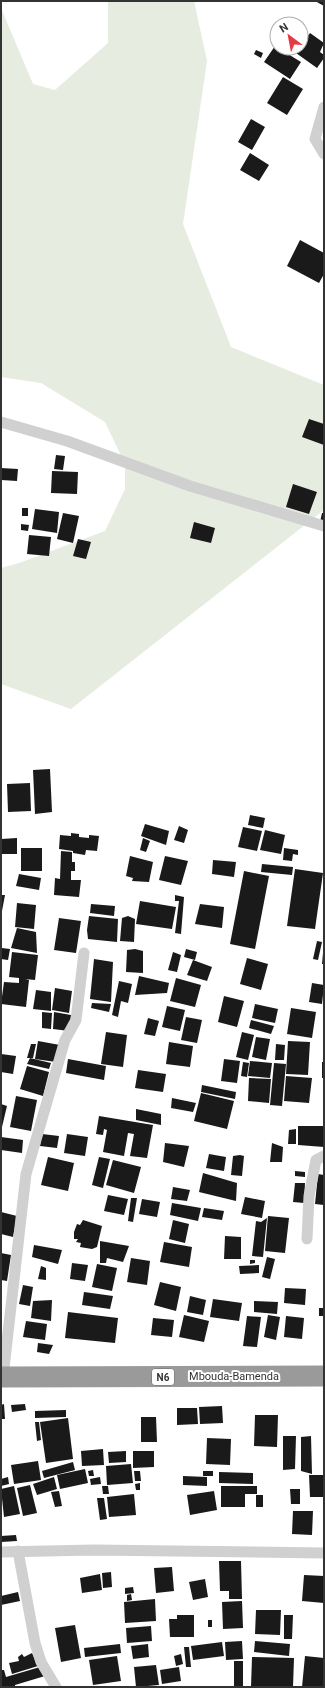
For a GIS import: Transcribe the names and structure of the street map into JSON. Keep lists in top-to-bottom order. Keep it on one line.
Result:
{"streets":{"highway":["Mbouda-Bamenda","N6"]},"north":"top left"}
